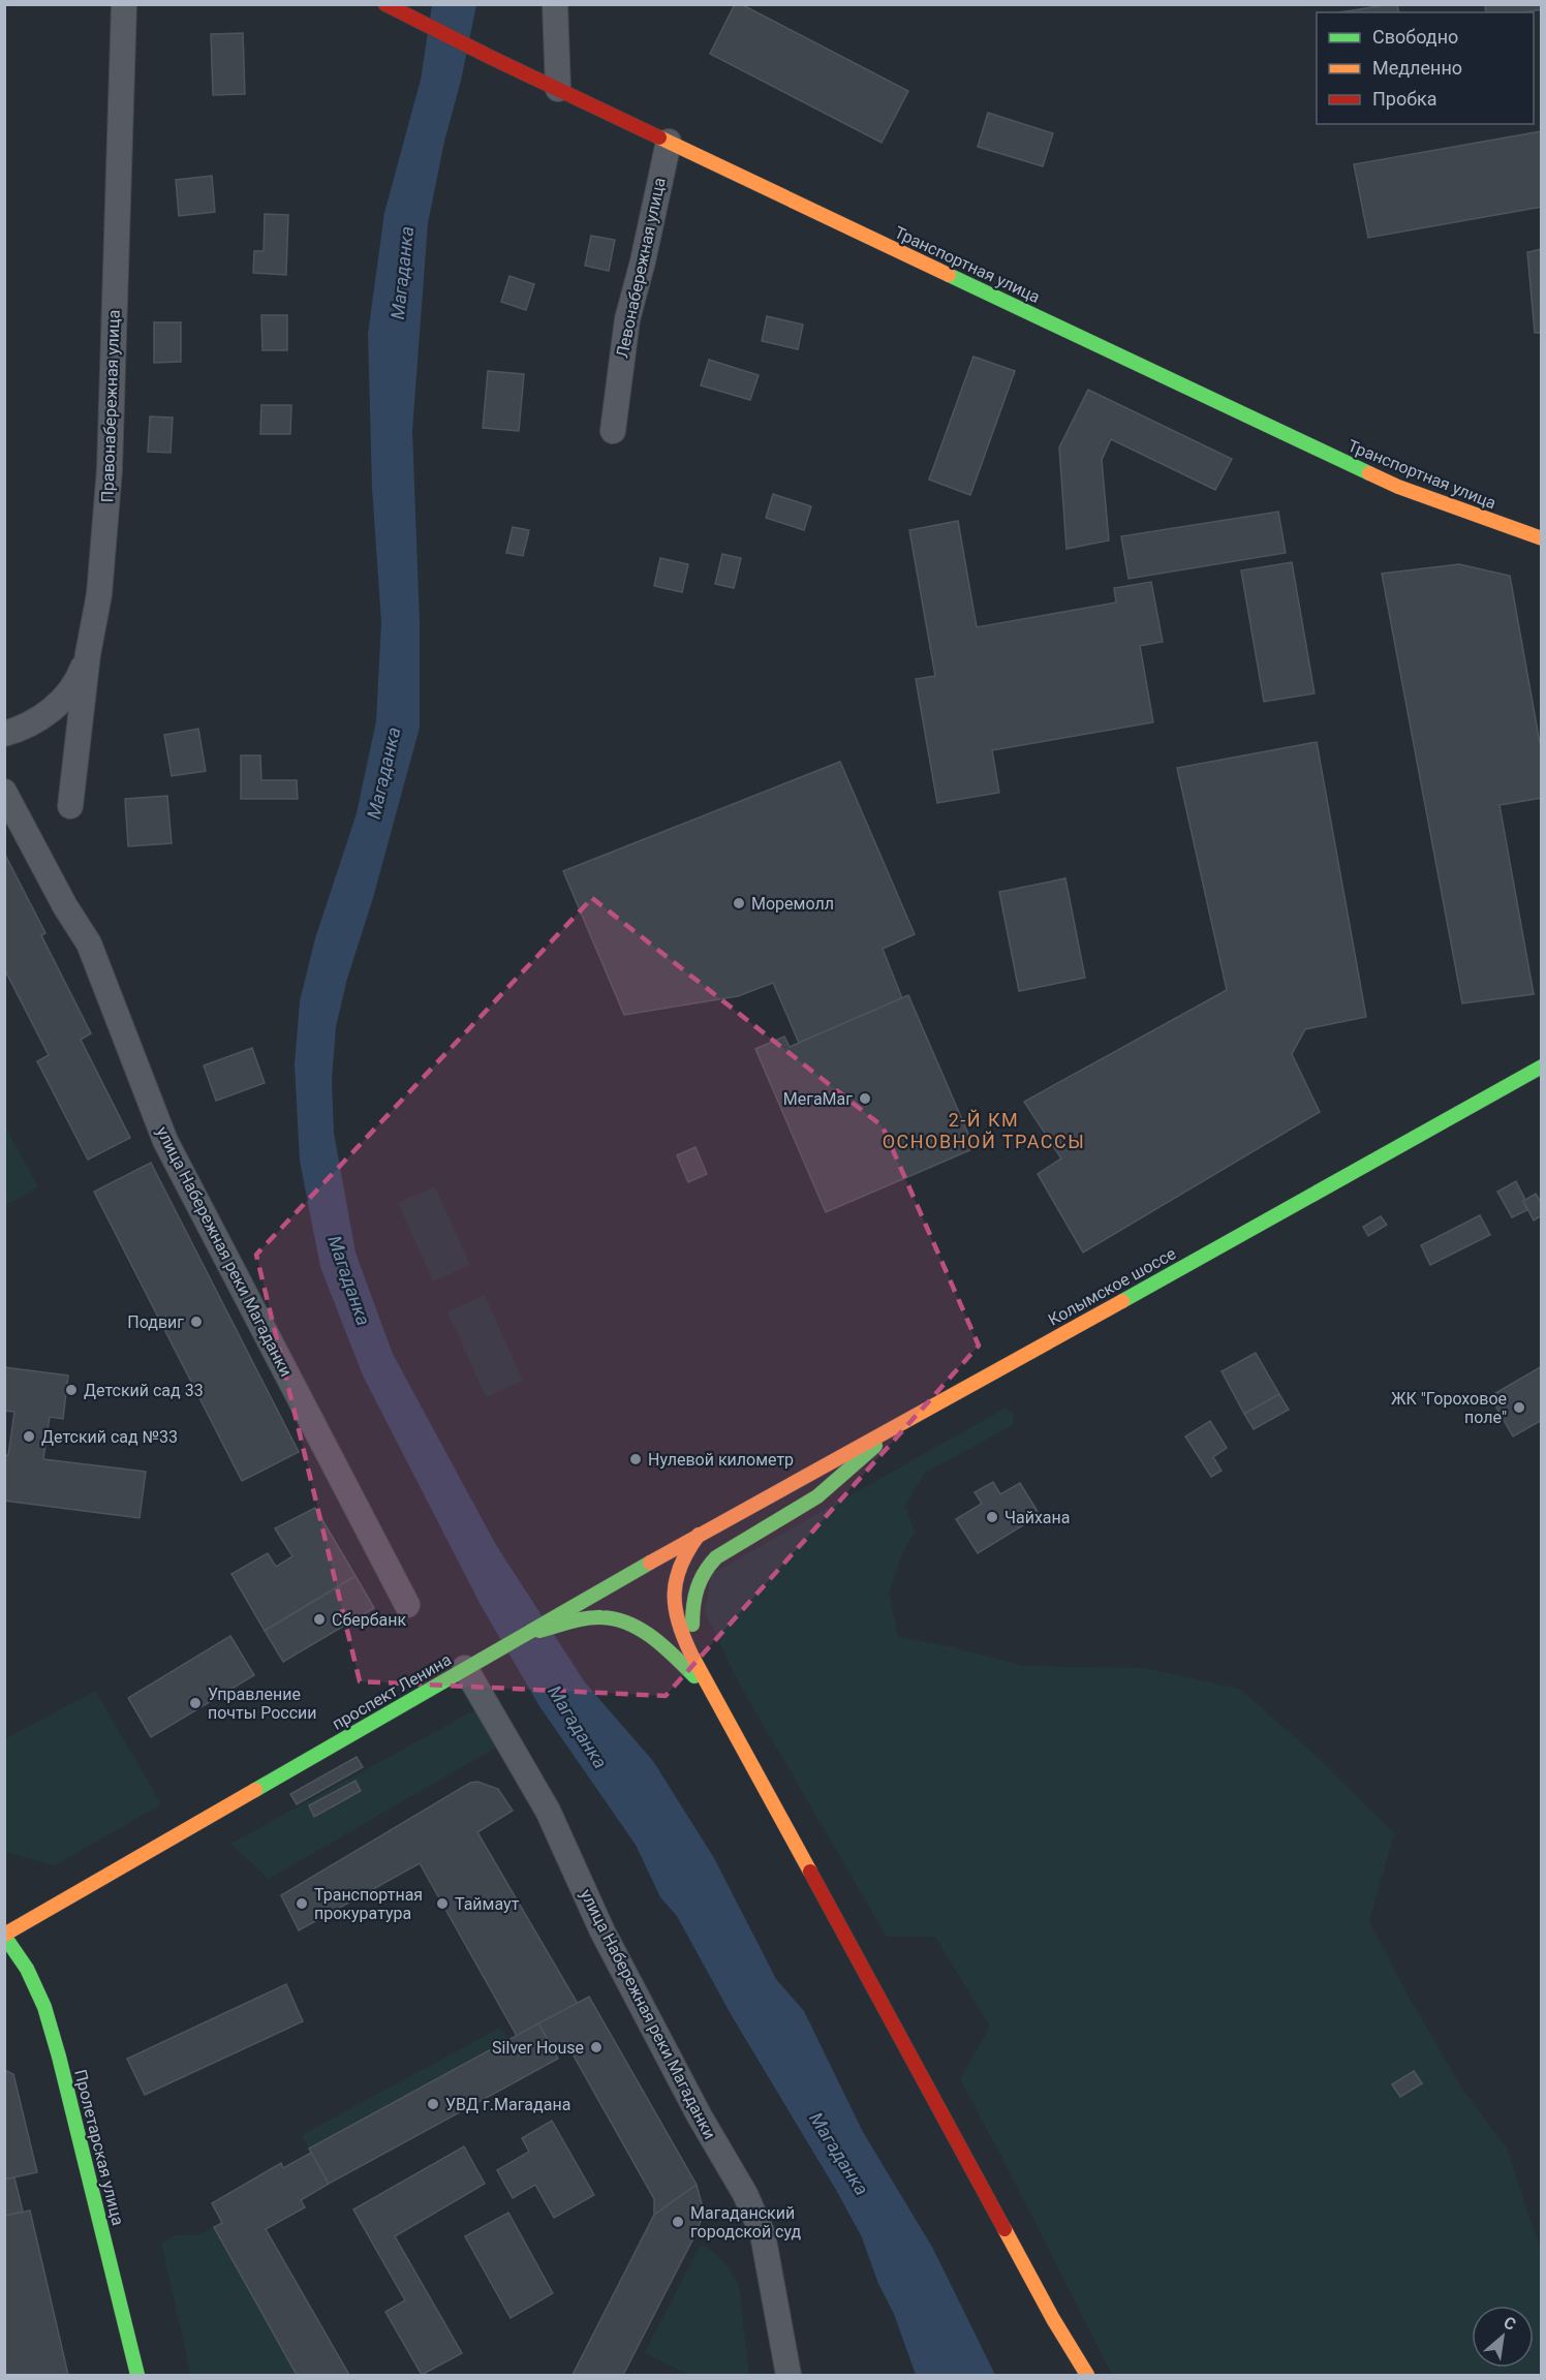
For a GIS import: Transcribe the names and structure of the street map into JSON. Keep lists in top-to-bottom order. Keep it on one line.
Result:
{"streets":{"main road":["Транспортная улица","Колымское шоссе","проспект Ленина","Пролетарская улица"],"street":["Левонабережная улица","Правонабережная улица","улица Набережная реки Магаданки"]},"crossings":[["Транспортная улица","Левонабережная улица"],["улица Набережная реки Магаданки","проспект Ленина"],["Колымское шоссе","проспект Ленина"],["проспект Ленина","Пролетарская улица"]],"districts":["2-Й КМ ОСНОВНОЙ ТРАССЫ"],"water":["Магаданка"],"places":["Моремолл","МегаМаг","Подвиг","Детский сад 33","ЖК \"Гороховое поле\"","Детский сад №33","Нулевой километр","Чайхана","Сбербанк","Управление почты России","Транспортная прокуратура","Таймаут","Silver House","УВД г.Магадана","Магаданский городской суд"],"legend":["Свободно","Медленно","Пробка"],"north":"top right"}
